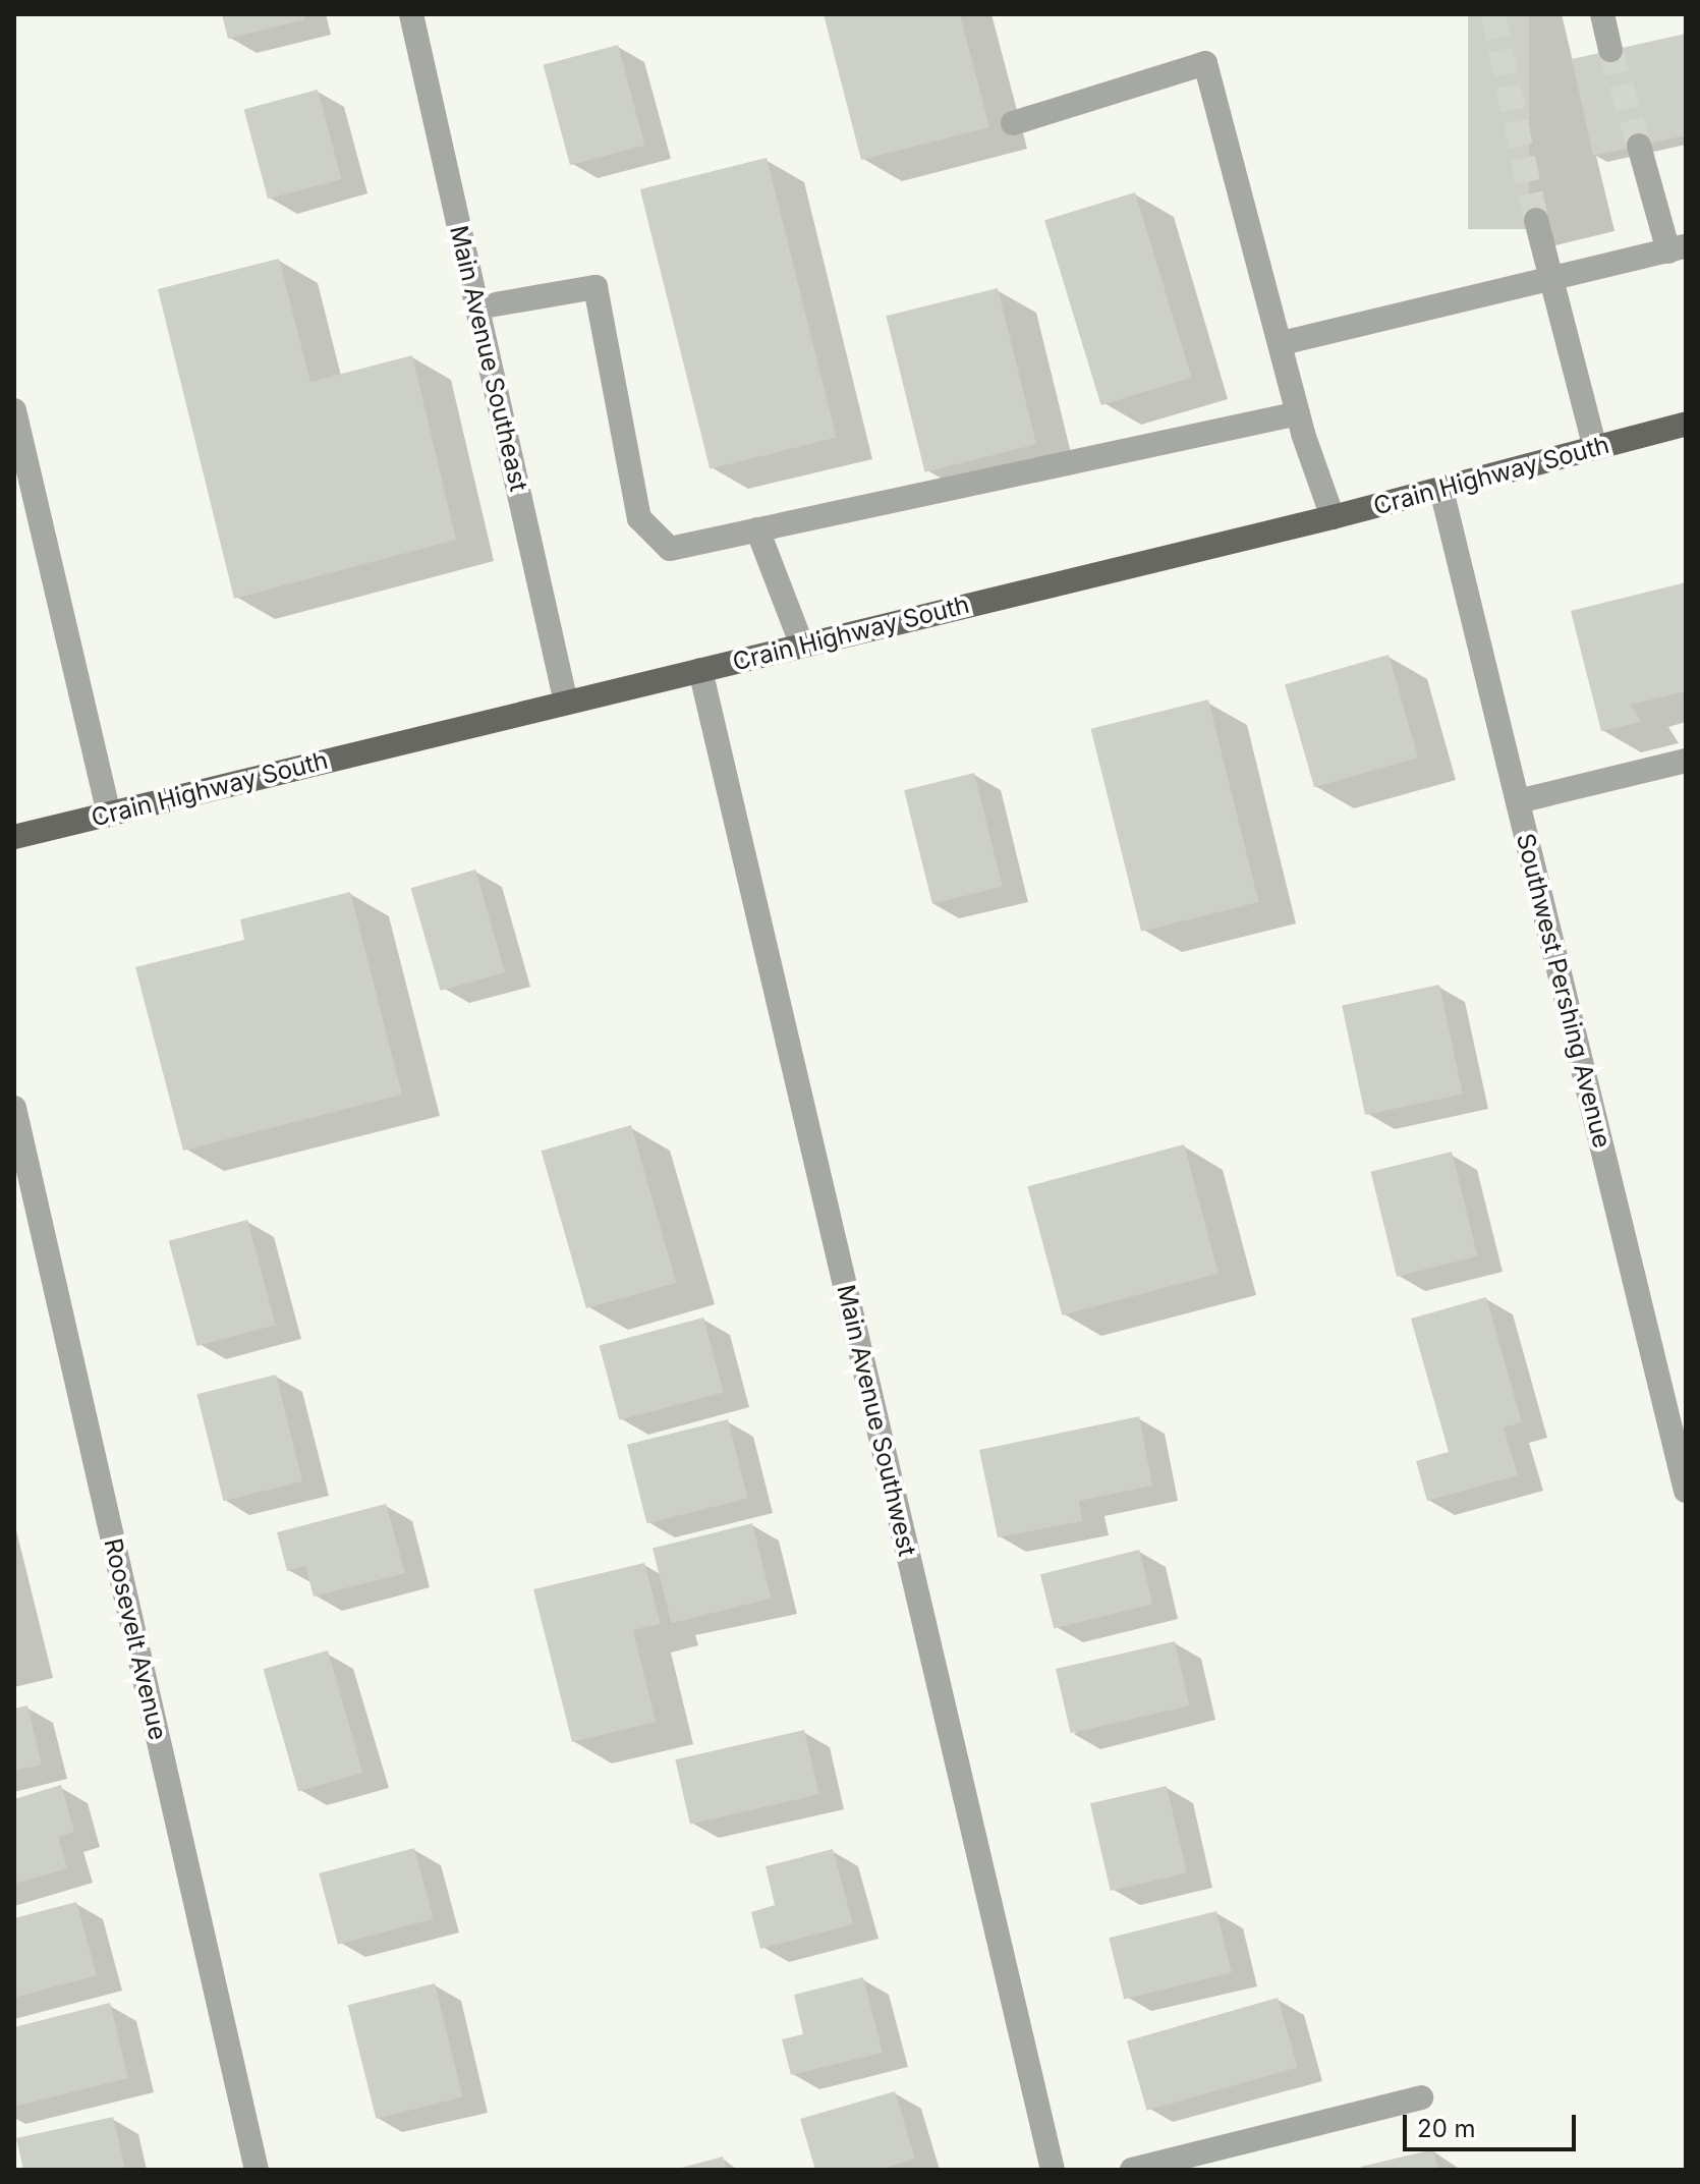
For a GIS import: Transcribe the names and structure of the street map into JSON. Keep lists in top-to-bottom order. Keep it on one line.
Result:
{"streets":{"main road":["Crain Highway South"],"street":["Main Avenue Southeast","Southwest Pershing Avenue","Main Avenue Southwest","Roosevelt Avenue"]},"crossings":[["Main Avenue Southeast","Crain Highway South"],["Crain Highway South","Southwest Pershing Avenue"],["Crain Highway South","Main Avenue Southwest"]],"scale_bar":"20 m"}
